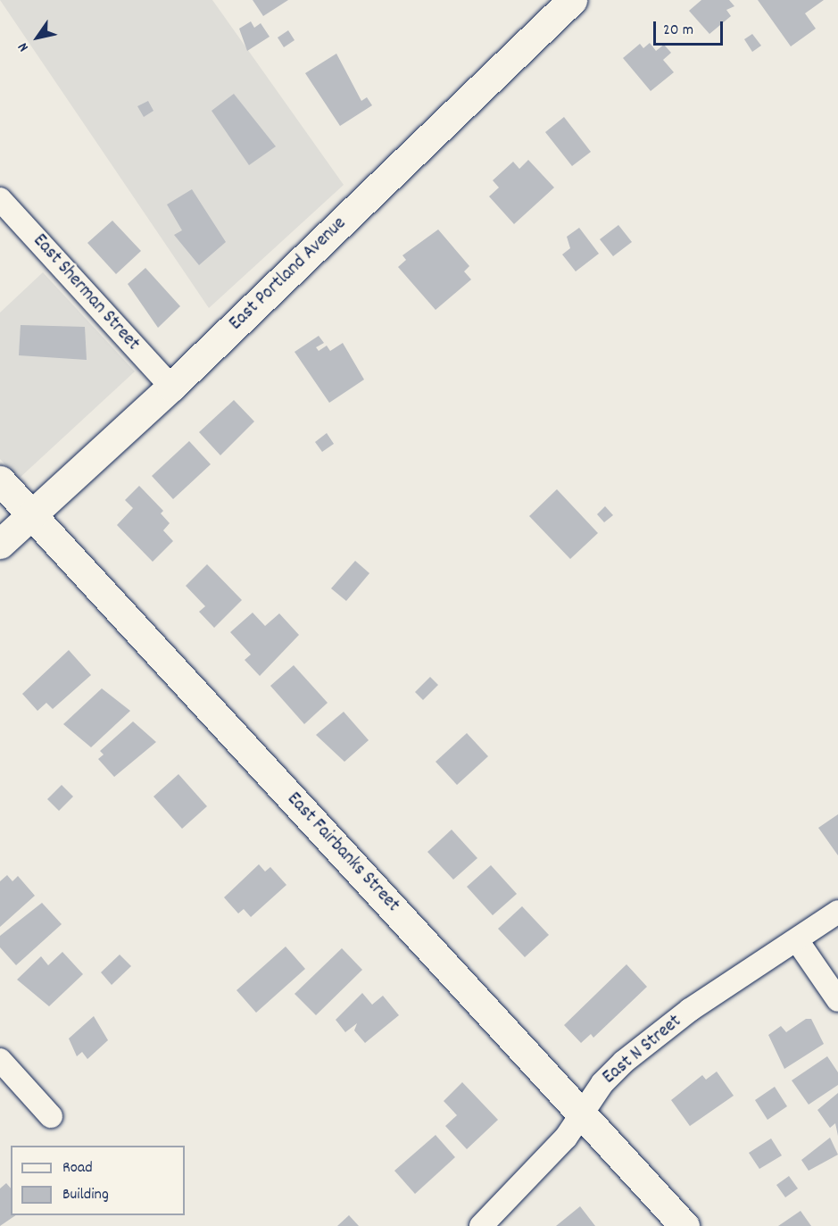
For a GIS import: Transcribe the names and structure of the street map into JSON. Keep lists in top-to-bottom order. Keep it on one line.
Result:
{"streets":{"street":["East Portland Avenue","East Sherman Street","East Fairbanks Street","East N Street"]},"crossings":[["East Portland Avenue","East Sherman Street"],["East Portland Avenue","East Fairbanks Street"],["East Fairbanks Street","East N Street"]],"legend":["Road","Building"],"scale_bar":"20 m","north":"bottom left"}
